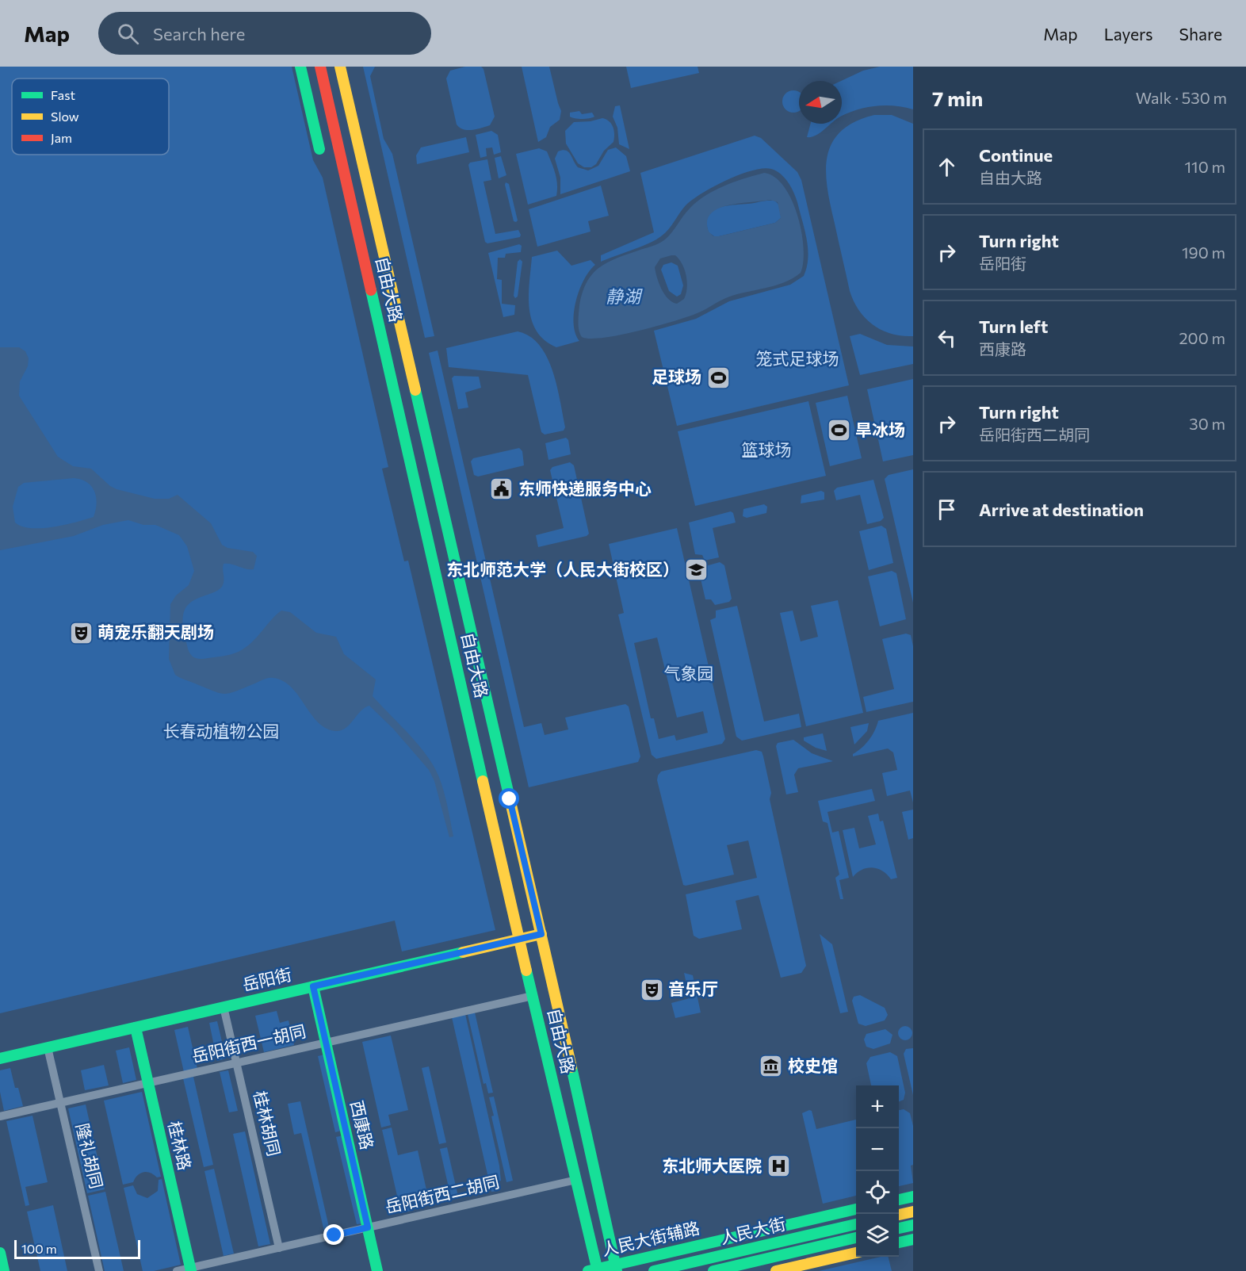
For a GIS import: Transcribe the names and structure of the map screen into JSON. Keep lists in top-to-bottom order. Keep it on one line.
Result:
{"streets":{"main road":["自由大路","岳阳街","西康路","桂林路","人民大街","人民大街辅路"],"street":["岳阳街西一胡同","桂林胡同","隆礼胡同","岳阳街西二胡同"]},"crossings":[["自由大路","岳阳街"],["自由大路","岳阳街西一胡同"],["自由大路","岳阳街西二胡同"],["自由大路","人民大街辅路"],["岳阳街","桂林胡同"],["岳阳街","西康路"],["岳阳街","桂林路"],["岳阳街","隆礼胡同"],["岳阳街西一胡同","桂林胡同"],["岳阳街西一胡同","西康路"],["岳阳街西一胡同","桂林路"],["岳阳街西一胡同","隆礼胡同"],["桂林胡同","岳阳街西二胡同"],["西康路","岳阳街西二胡同"],["桂林路","岳阳街西二胡同"]],"water":["静湖"],"parks":["笼式足球场","篮球场","气象园","长春动植物公园"],"places":{"sports":["足球场","旱冰场"],"public building":["东师快递服务中心"],"school or university":["东北师范大学（人民大街校区）"],"theatre":["萌宠乐翻天剧场","音乐厅"],"museum":["校史馆"],"hospital":["东北师大医院"]},"legend":["Fast","Slow","Jam"],"scale_bar":"100 m","north":"left","page":{"header":"Map","search":"Search here","nav":["Map","Layers","Share"],"heading":["7 min","Walk · 530 m"],"list":[["Continue","自由大路","110 m"],["Turn right","岳阳街","190 m"],["Turn left","西康路","200 m"],["Turn right","岳阳街西二胡同","30 m"],"Arrive at destination"],"map_buttons":["+","−"],"scale":"100 m"}}
